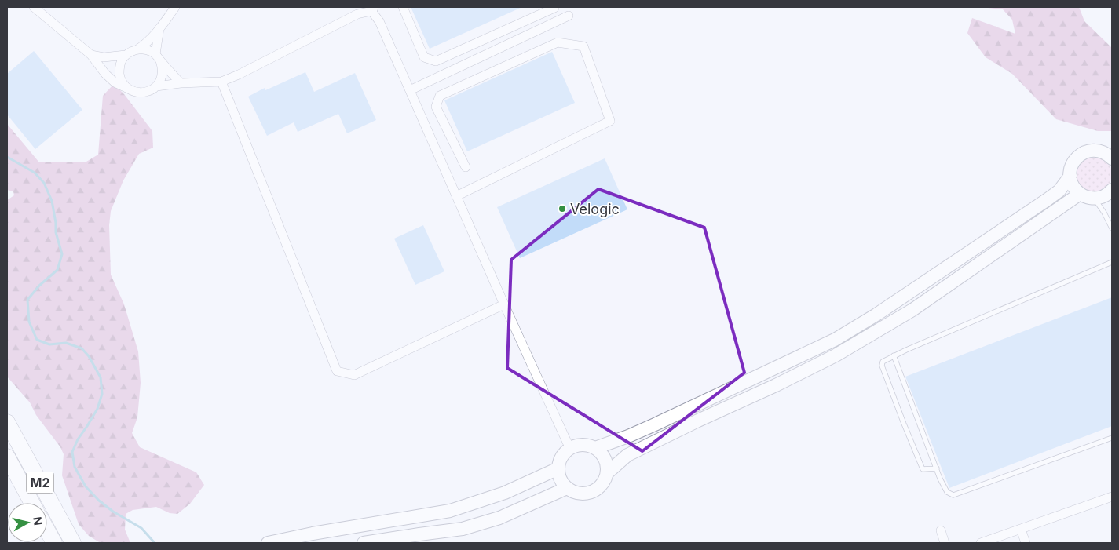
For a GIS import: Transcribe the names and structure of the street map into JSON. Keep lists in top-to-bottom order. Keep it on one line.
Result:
{"streets":{"highway":["M2"]},"places":["Velogic"],"north":"right"}
